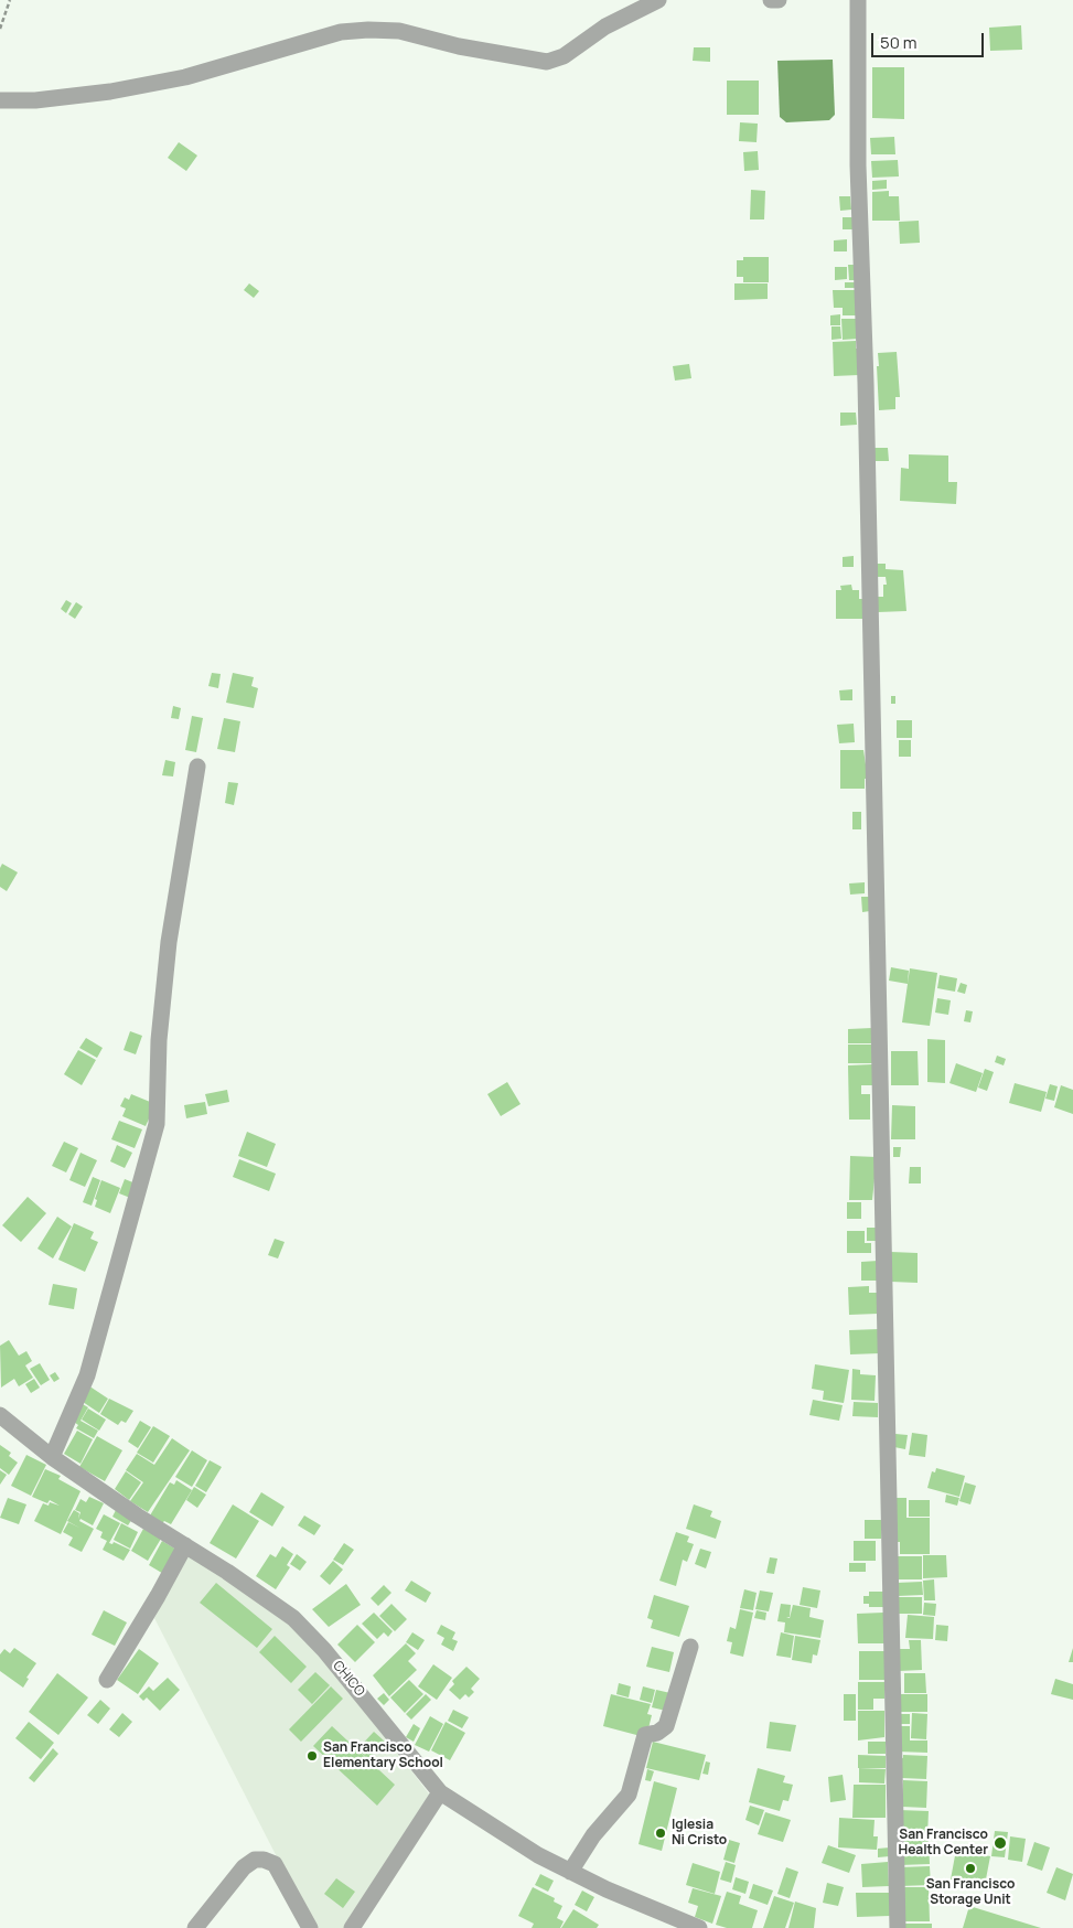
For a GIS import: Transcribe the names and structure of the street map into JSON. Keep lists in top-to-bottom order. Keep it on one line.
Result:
{"streets":{"street":["CHICO"]},"places":["San Francisco Elementary School","Iglesia Ni Cristo","San Francisco Health Center","San Francisco Storage Unit"],"scale_bar":"50 m"}
